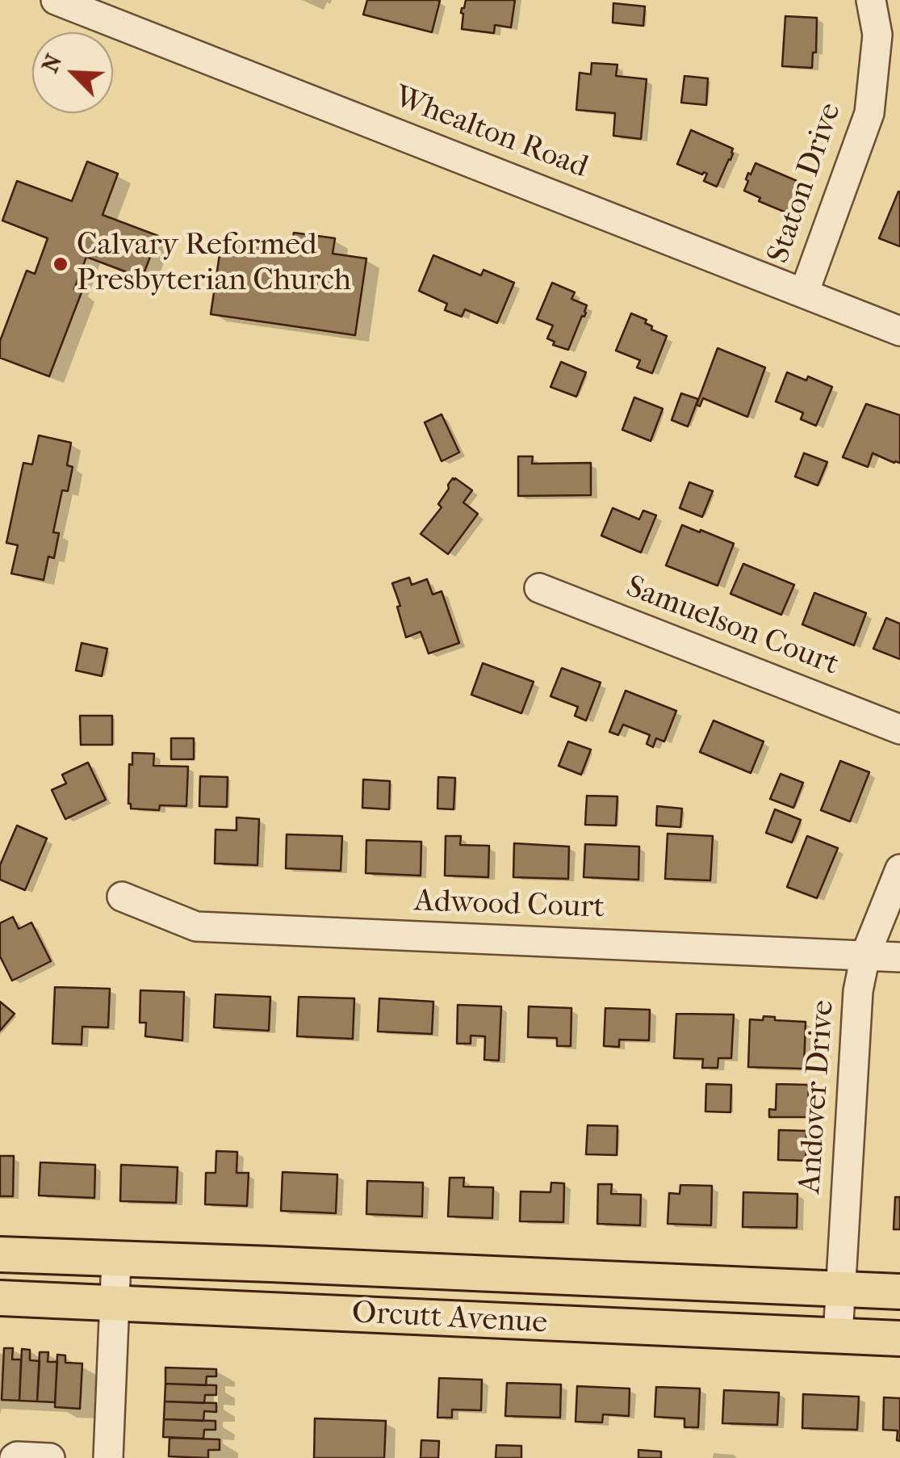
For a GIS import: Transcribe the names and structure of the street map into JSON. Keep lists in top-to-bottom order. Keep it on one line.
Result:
{"streets":{"main road":["Orcutt Avenue"],"street":["Whealton Road","Staton Drive","Samuelson Court","Adwood Court","Andover Drive"]},"crossings":[["Whealton Road","Staton Drive"],["Adwood Court","Andover Drive"],["Andover Drive","Orcutt Avenue"]],"places":["Calvary Reformed Presbyterian Church"],"north":"top left"}
